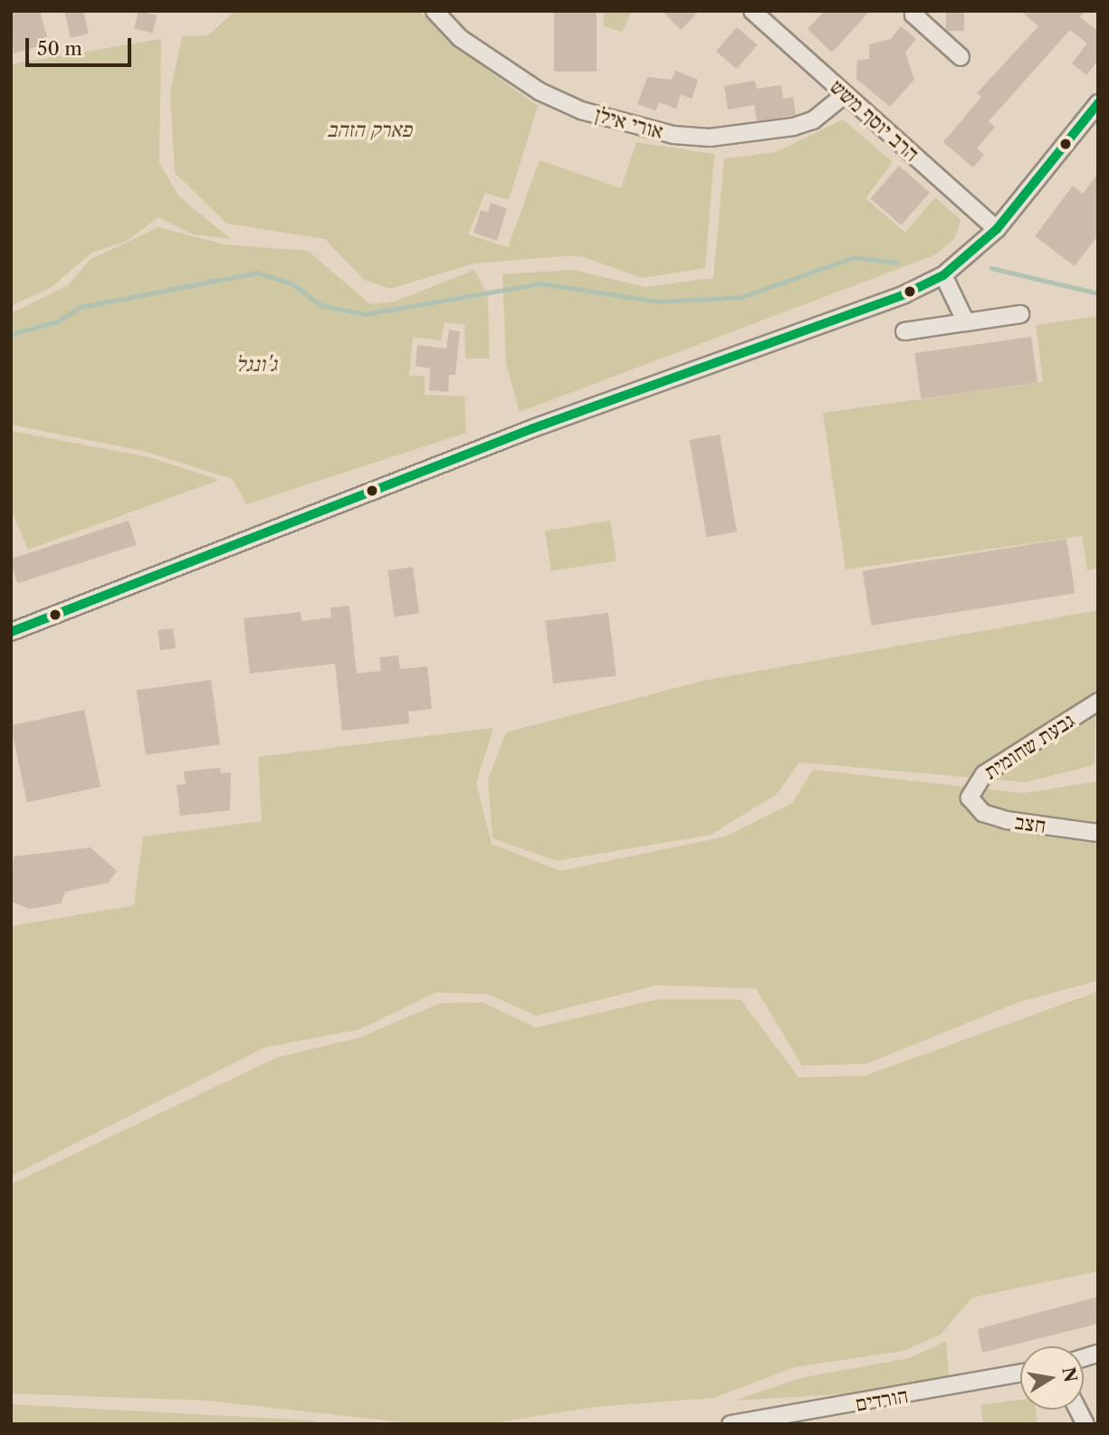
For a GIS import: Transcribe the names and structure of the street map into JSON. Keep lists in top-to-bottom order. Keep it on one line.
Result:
{"streets":{"street":["הרב יוסף משש","אורי אילן","גבעת שחומית","חצב","הורדים"]},"crossings":[["הרב יוסף משש","אורי אילן"],["גבעת שחומית","חצב"]],"parks":["פארק הזהב","ג'ונגל"],"scale_bar":"50 m","north":"right"}
